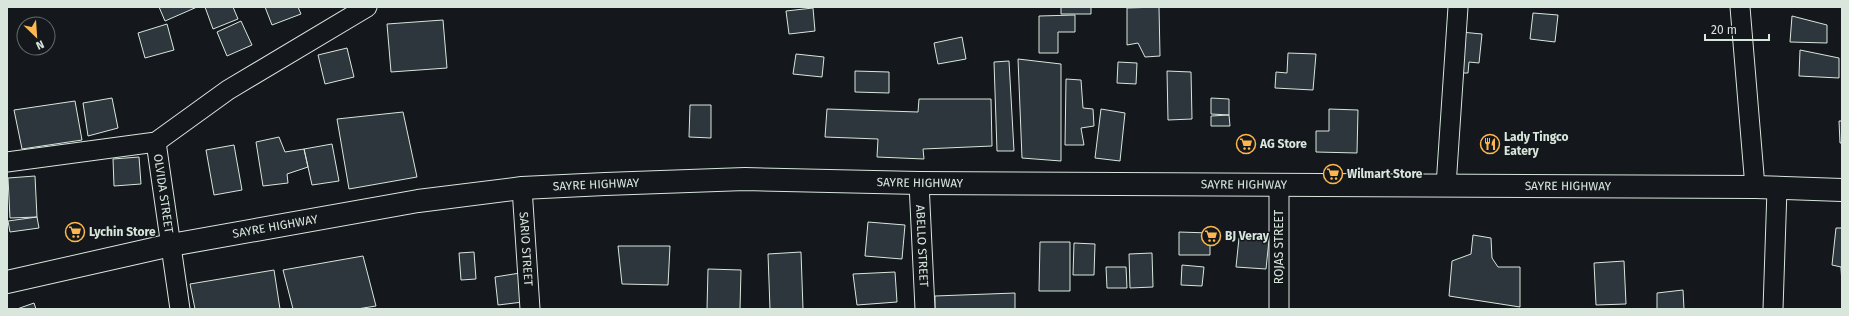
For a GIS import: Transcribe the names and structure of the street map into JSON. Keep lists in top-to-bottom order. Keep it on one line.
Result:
{"streets":{"highway":["SAYRE HIGHWAY"],"street":["OLVIDA STREET","ABELLO STREET","ROJAS STREET","SARIO STREET"]},"crossings":[["SAYRE HIGHWAY","OLVIDA STREET"],["SAYRE HIGHWAY","ABELLO STREET"],["SAYRE HIGHWAY","ROJAS STREET"],["SAYRE HIGHWAY","SARIO STREET"]],"places":{"supermarket":["AG Store","Wilmart Store","Lychin Store","BJ Veray"],"restaurant":["Lady Tingco Eatery"]},"scale_bar":"20 m","north":"bottom right"}
